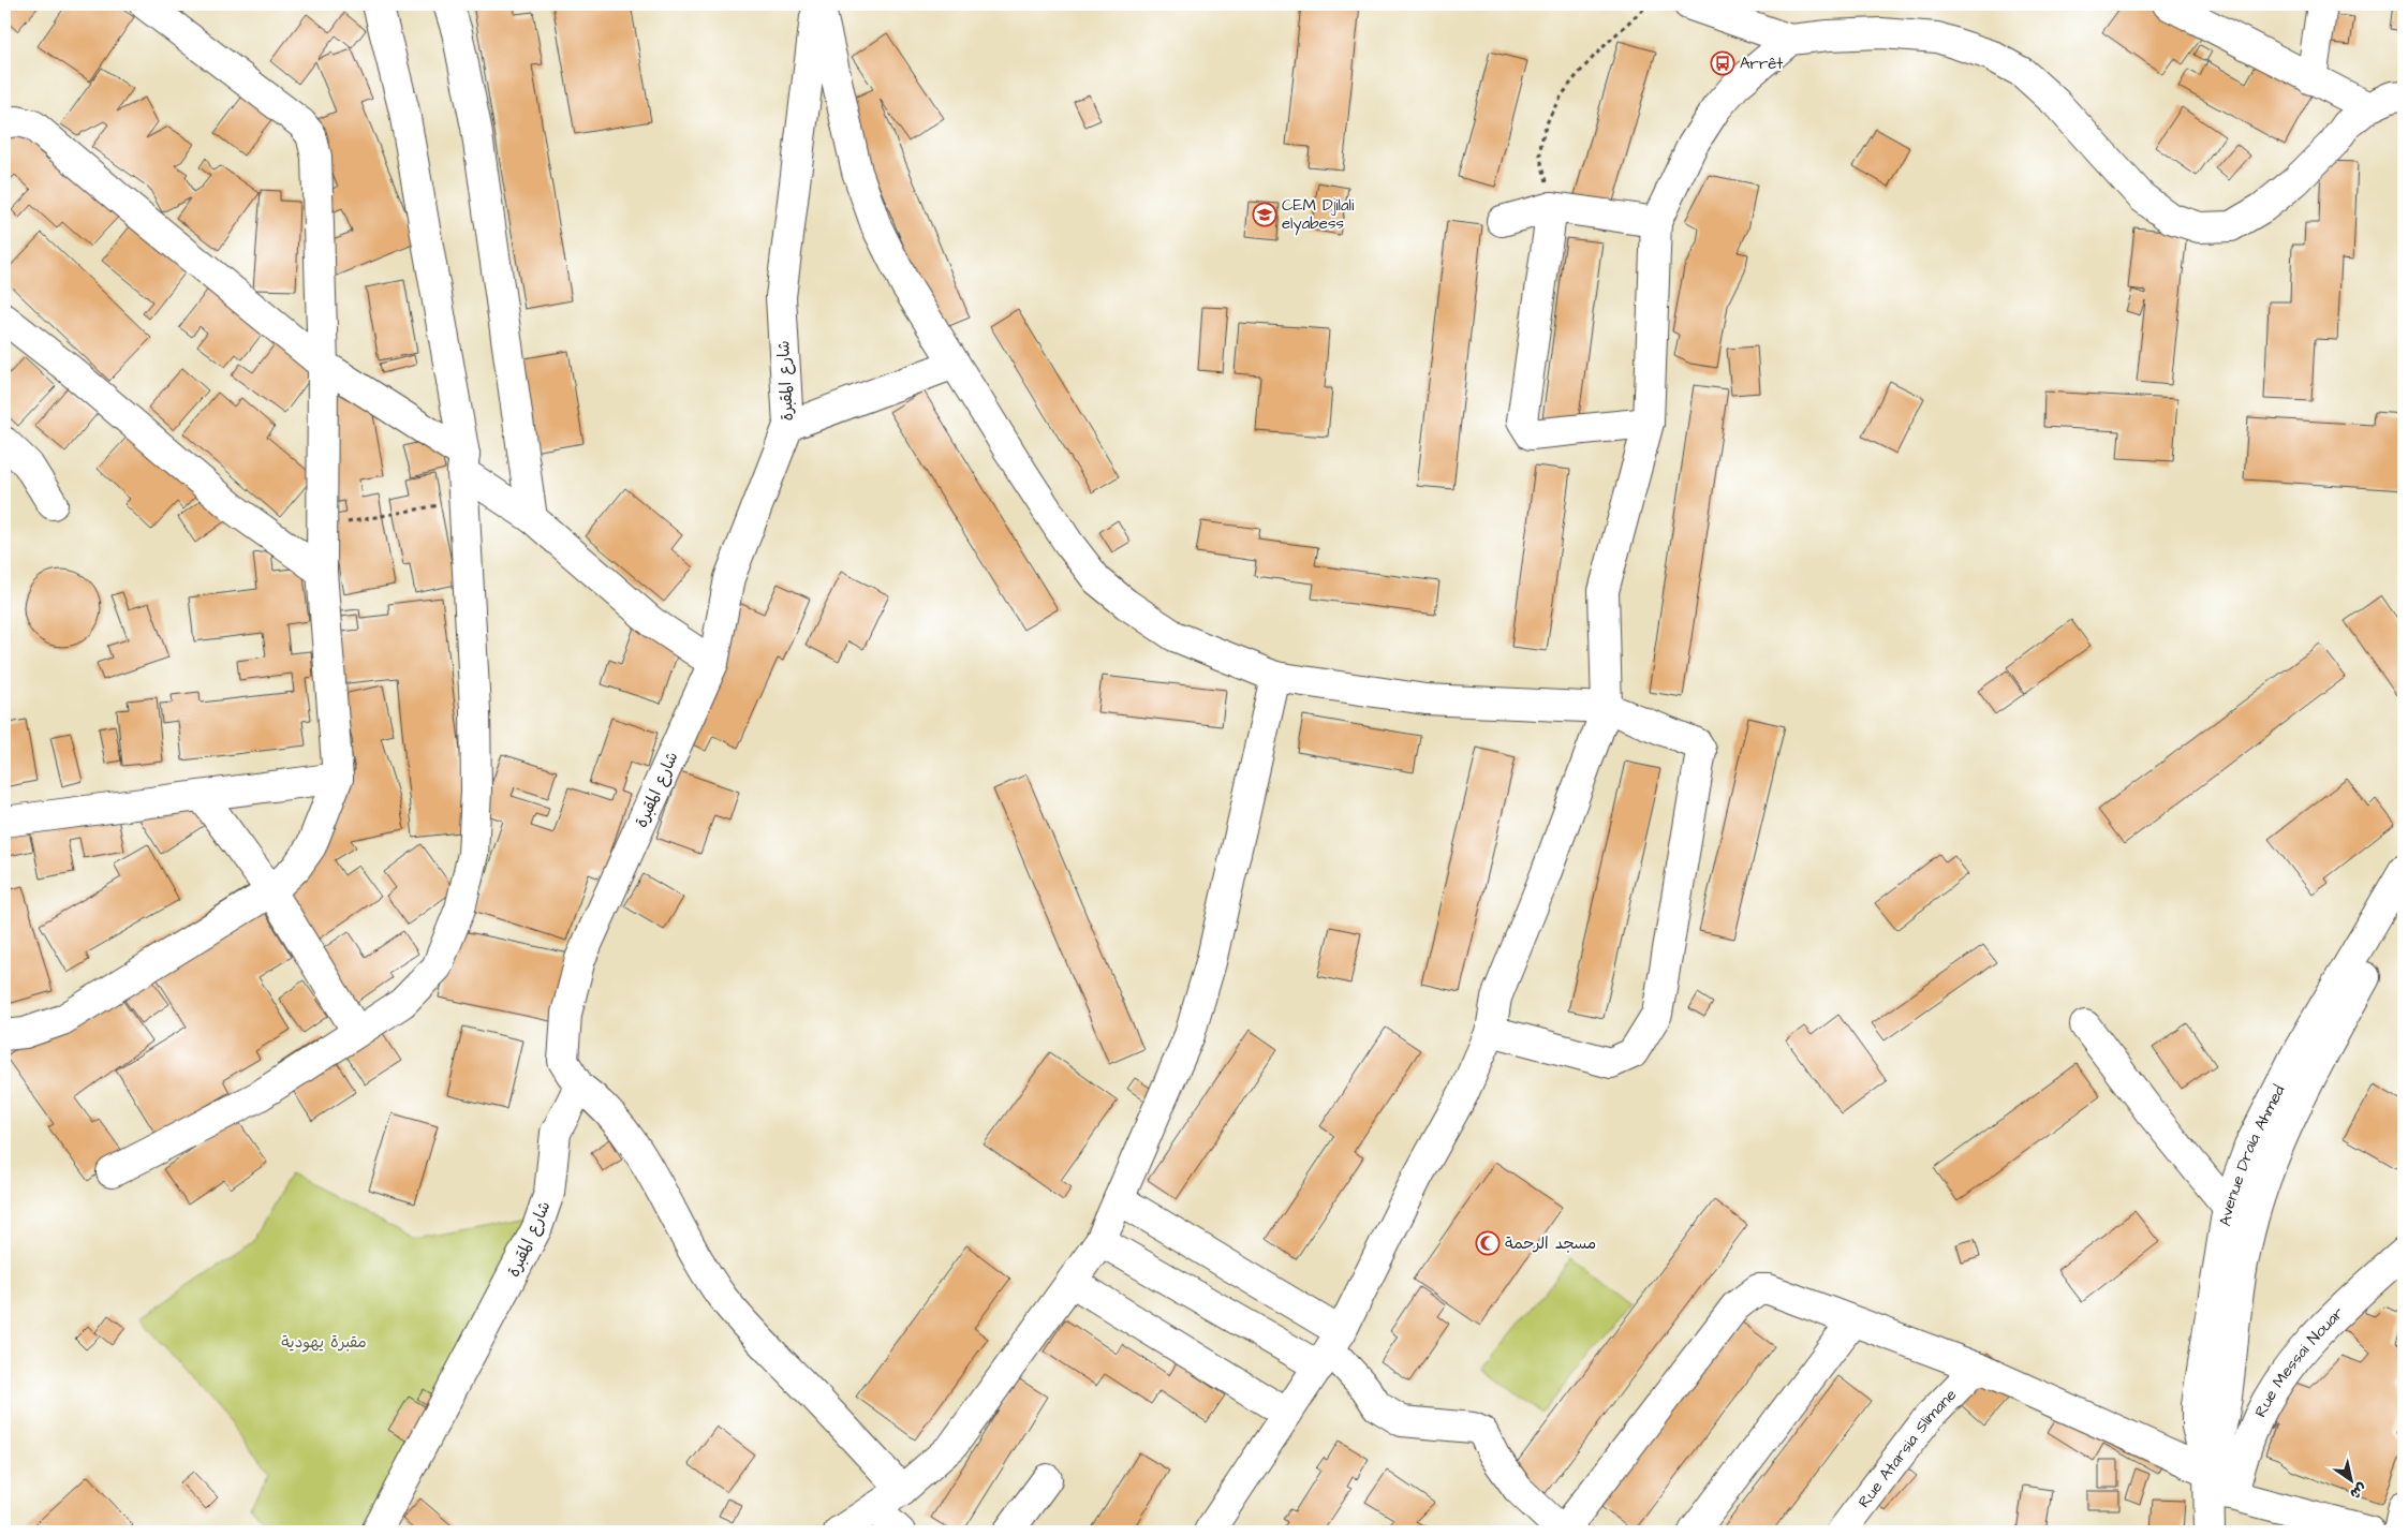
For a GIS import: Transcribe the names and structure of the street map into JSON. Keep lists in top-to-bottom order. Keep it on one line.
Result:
{"streets":{"street":["شارع المقبرة","Avenue Draia Ahmed","Rue Messai Nouar","Rue Atarsia Slimane"]},"crossings":[["Avenue Draia Ahmed","Rue Messai Nouar"]],"parks":["مقبرة يهودية"],"places":{"bus stop":["Arrêt"],"school or university":["CEM Djilali elyabess"],"mosque":["مسجد الرحمة"]},"north":"bottom right"}
